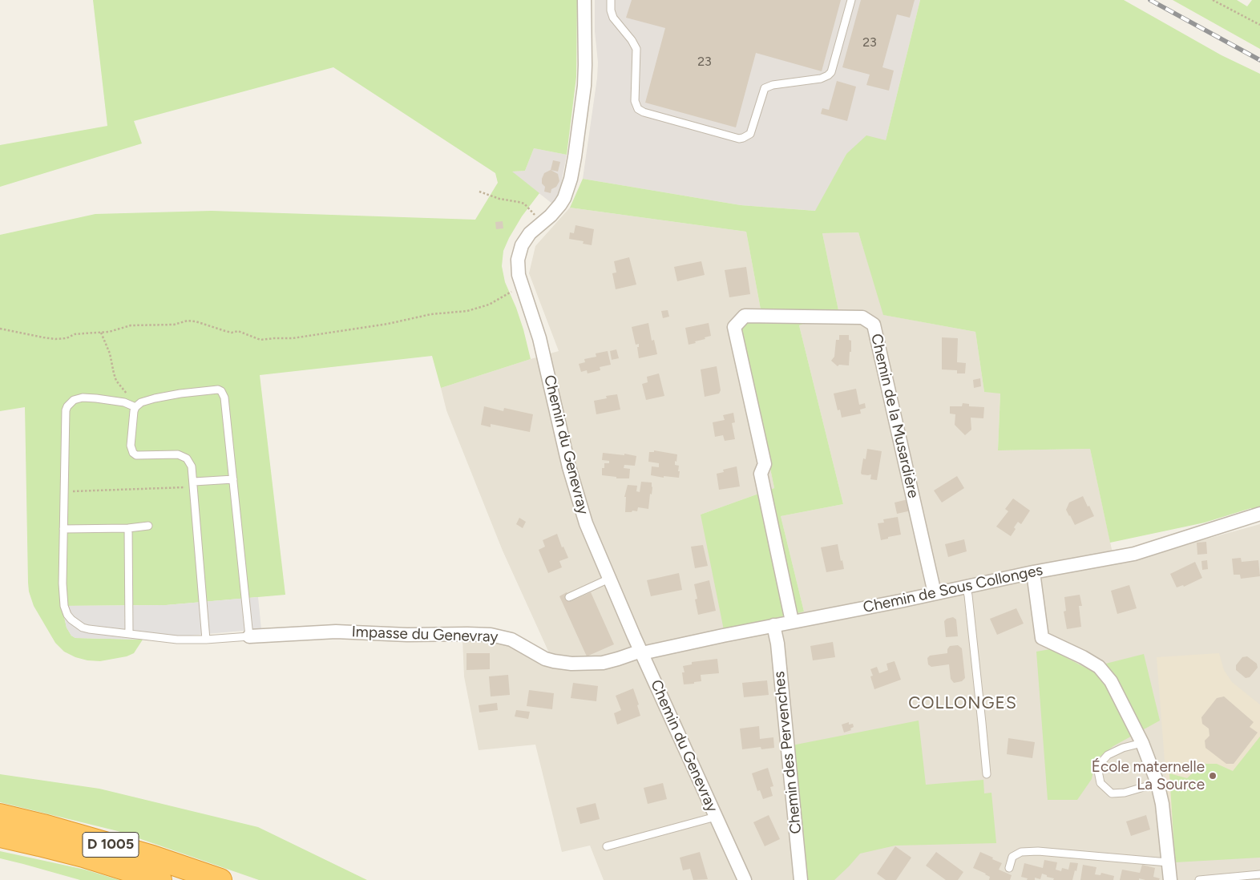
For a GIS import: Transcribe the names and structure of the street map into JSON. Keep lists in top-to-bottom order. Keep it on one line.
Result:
{"streets":{"highway":["D 1005"],"street":["Chemin de la Musardière","Chemin du Genevray","Chemin de Sous Collonges","Impasse du Genevray","Chemin des Pervenches"]},"crossings":[["Chemin de la Musardière","Chemin de Sous Collonges"],["Chemin du Genevray","Chemin de Sous Collonges"],["Chemin du Genevray","Impasse du Genevray"],["Chemin de Sous Collonges","Impasse du Genevray"],["Chemin de Sous Collonges","Chemin des Pervenches"]],"districts":["COLLONGES"],"places":["École maternelle La Source"],"house_numbers":["23","23"]}
